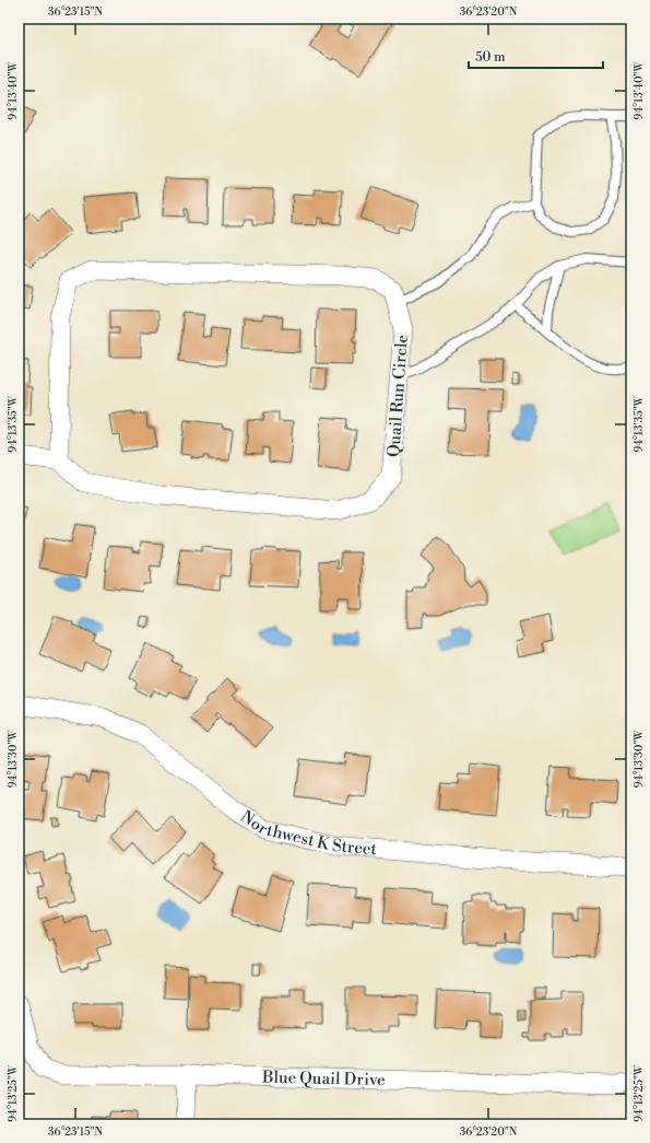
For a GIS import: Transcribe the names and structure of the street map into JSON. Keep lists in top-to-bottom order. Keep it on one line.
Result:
{"streets":{"street":["Quail Run Circle","Northwest K Street","Blue Quail Drive"]},"scale_bar":"50 m","coordinates":["36°23'15\"N","36°23'20\"N","94°13'40\"W","94°13'35\"W","94°13'30\"W","94°13'25\"W"]}
